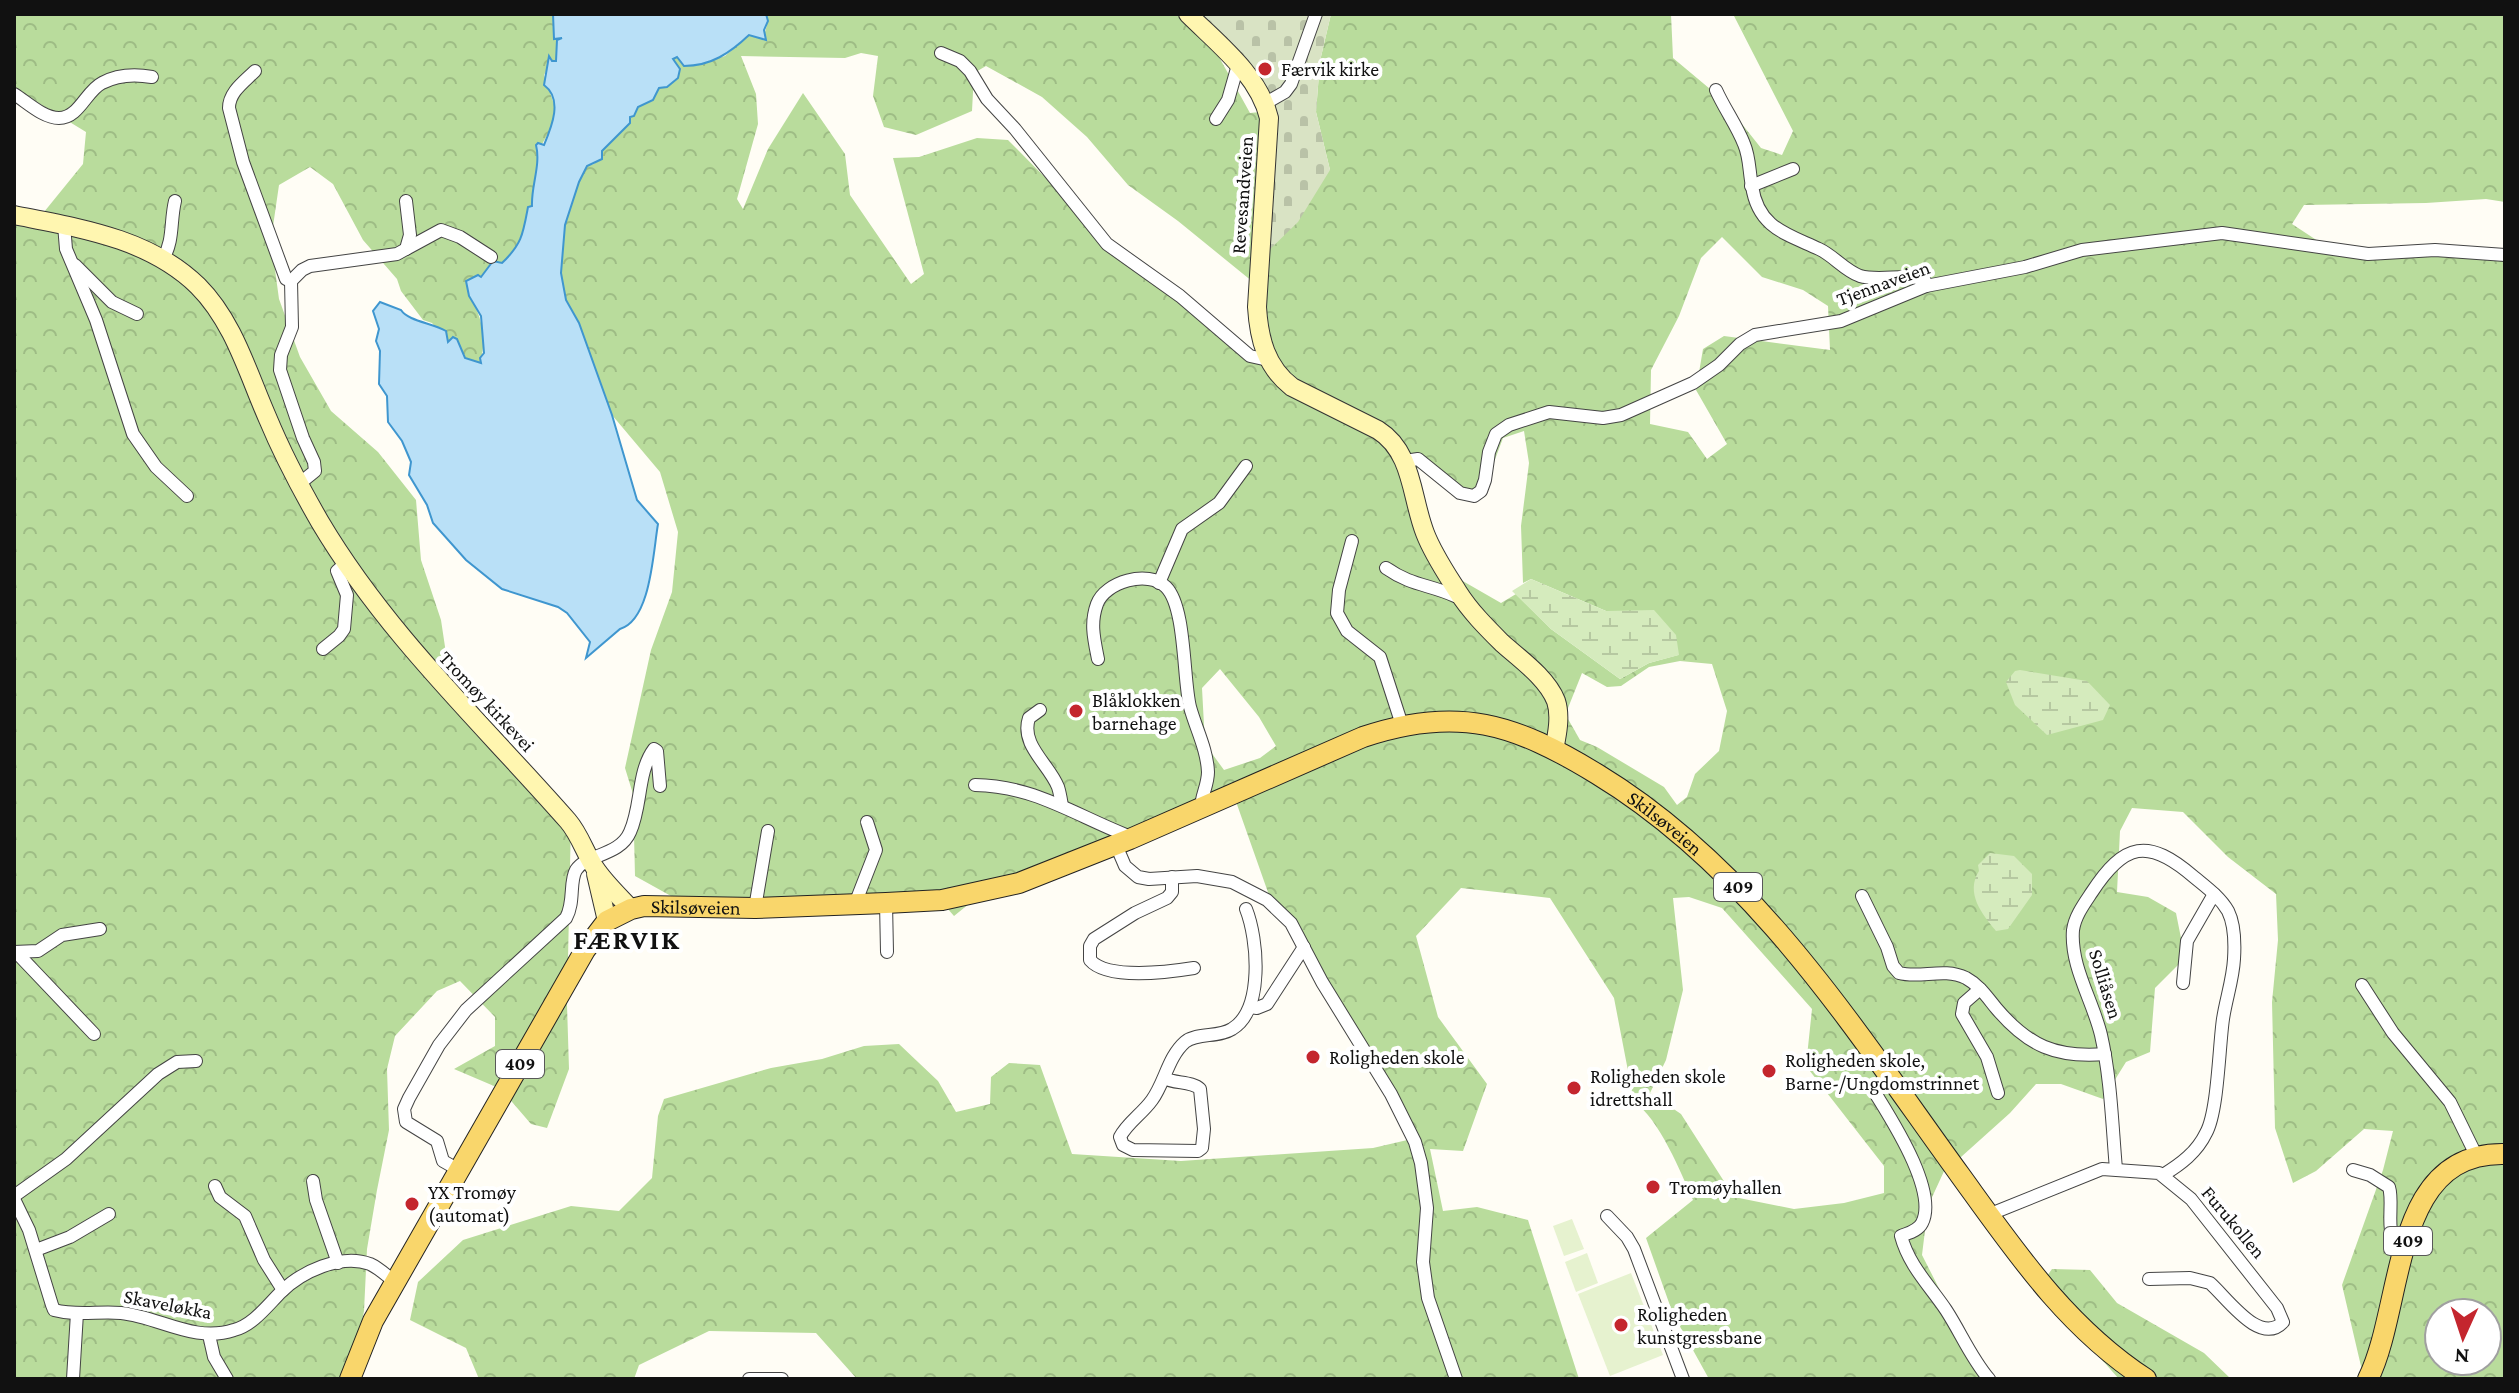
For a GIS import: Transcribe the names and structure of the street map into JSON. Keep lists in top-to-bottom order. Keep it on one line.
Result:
{"streets":{"main road":["Revesandveien","Tromøy kirkevei","Skilsøveien","409"],"street":["Tjennaveien","Solliåsen","Furukollen","Skaveløkka"]},"crossings":[["Revesandveien","Tjennaveien"],["Tromøy kirkevei","Skilsøveien"],["Skilsøveien","Skaveløkka"],["Solliåsen","Furukollen"]],"districts":["FÆRVIK"],"places":["Færvik kirke","Blåklokken barnehage","Roligheden skole","Roligheden skole, Barne-/Ungdomstrinnet","Roligheden skole idrettshall","Tromøyhallen","YX Tromøy (automat)","Roligheden kunstgressbane"],"north":"bottom"}
